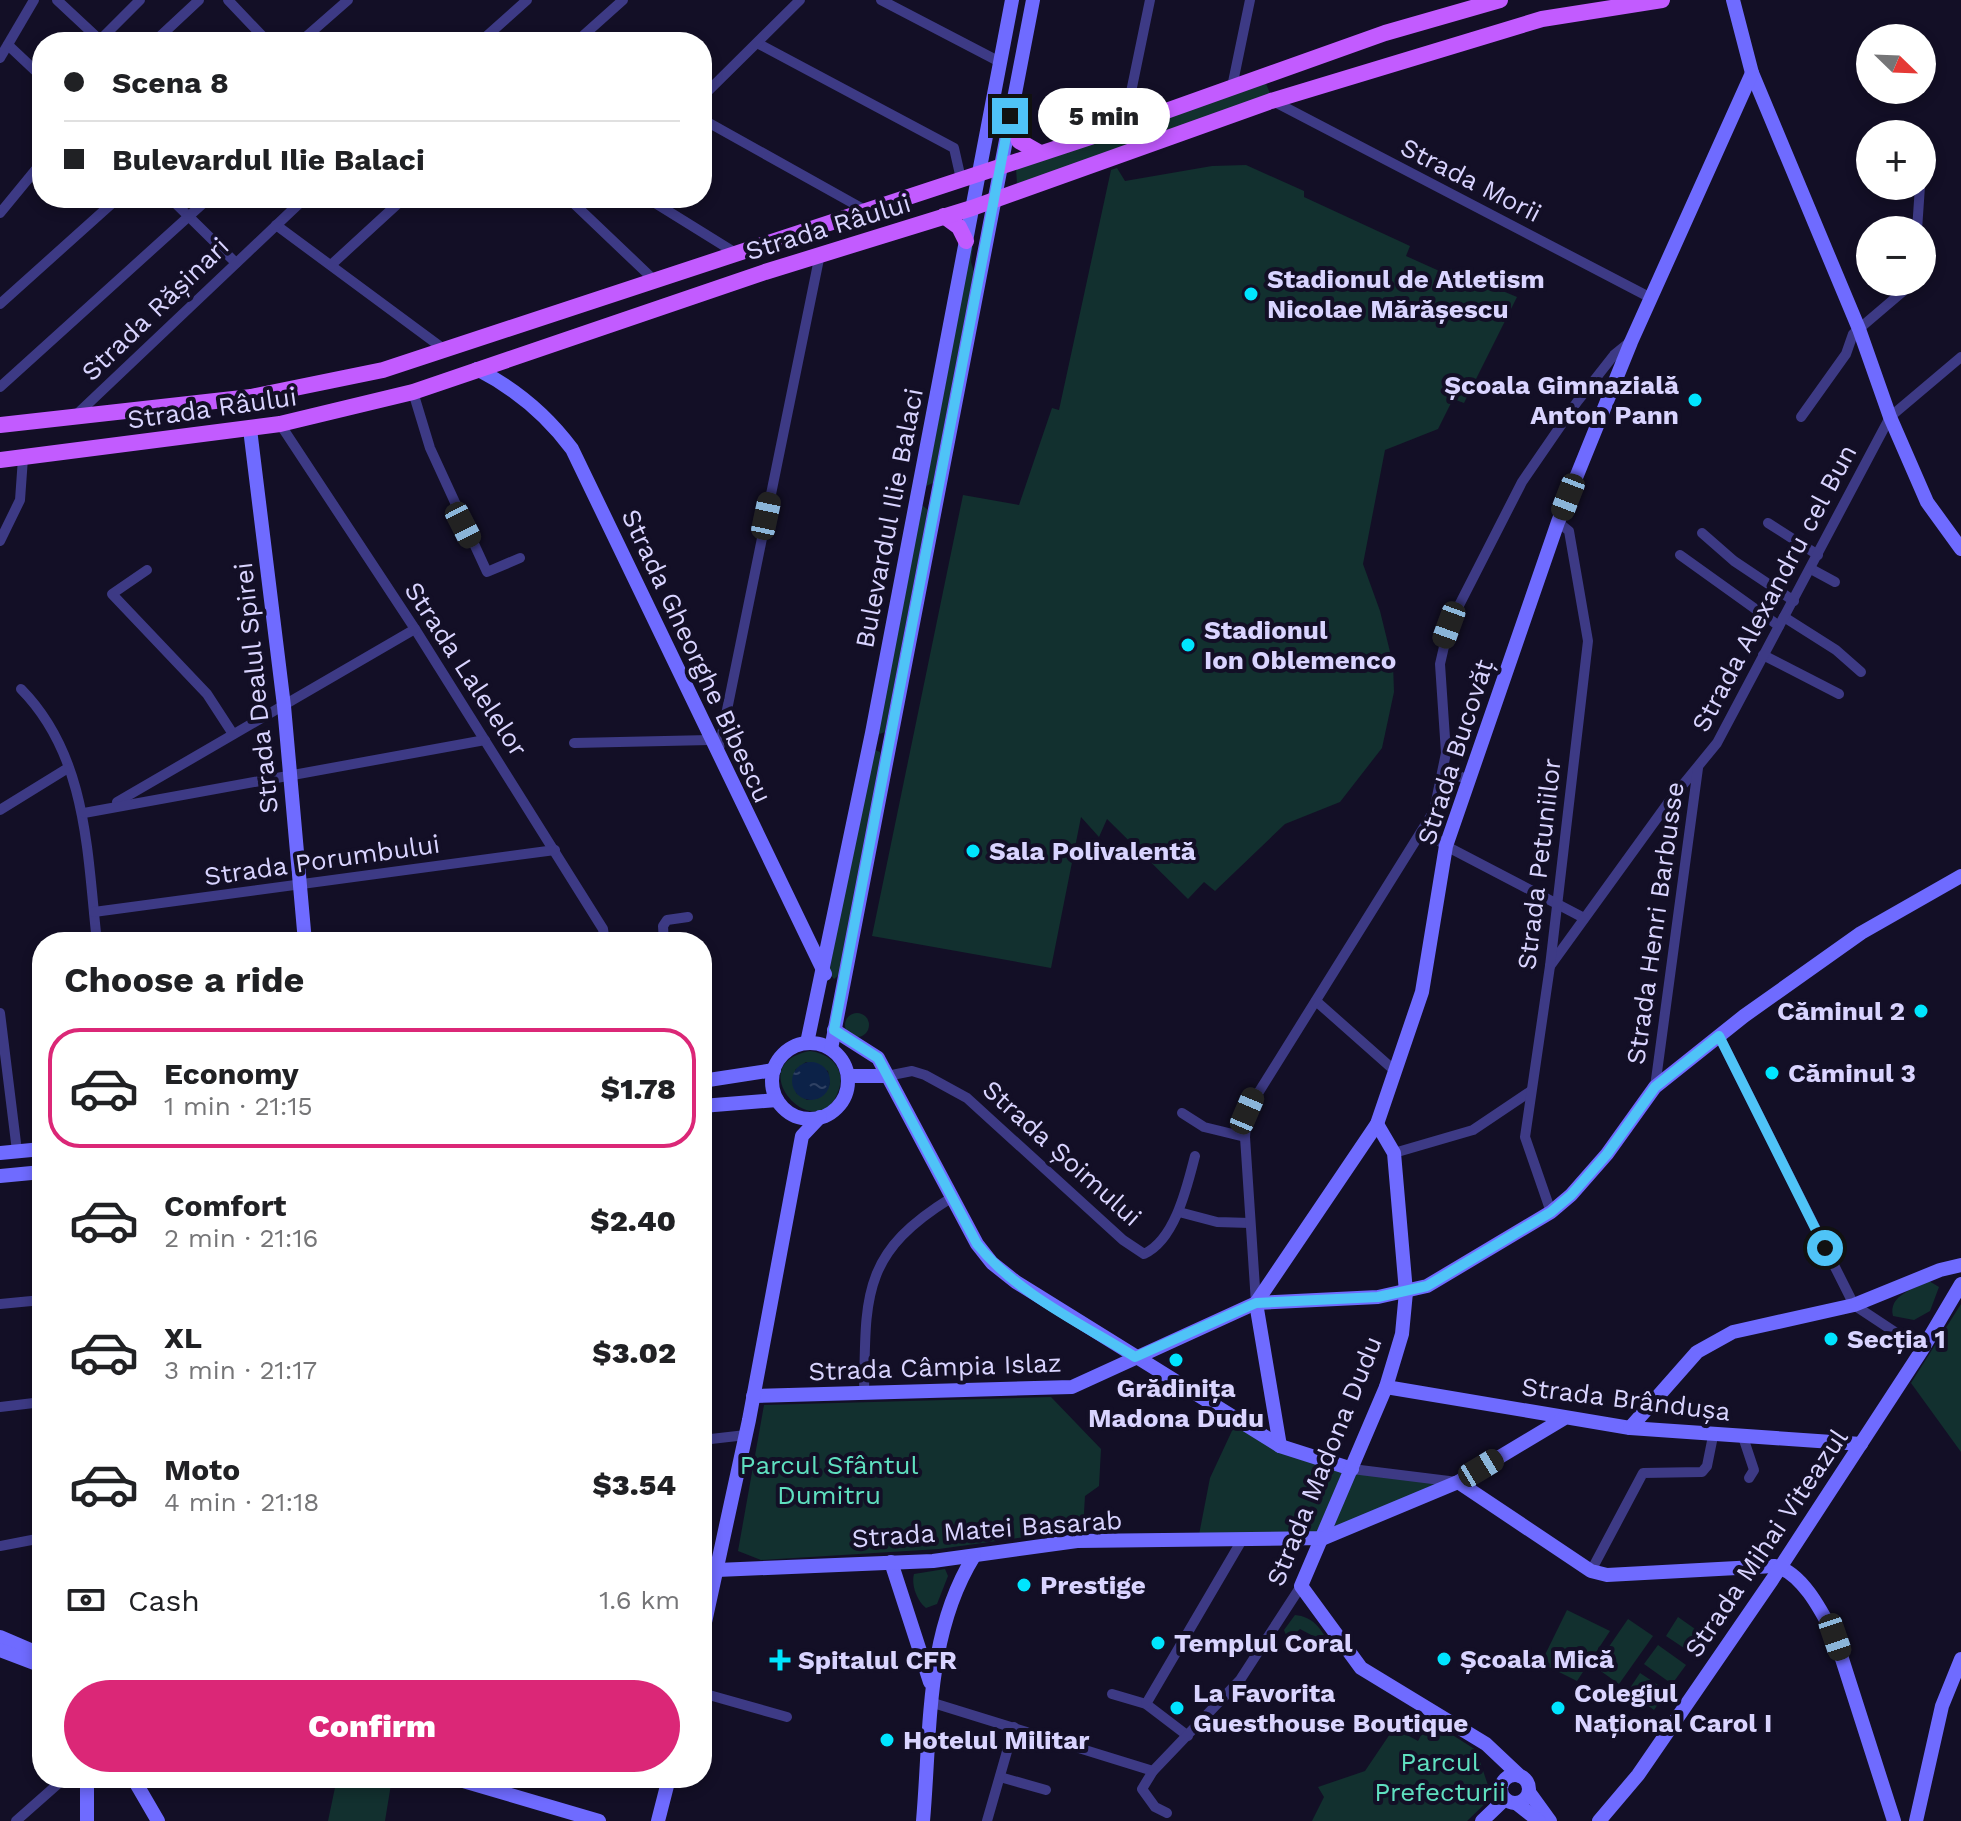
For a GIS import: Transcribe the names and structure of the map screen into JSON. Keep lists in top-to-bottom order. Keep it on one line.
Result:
{"streets":{"main road":["Strada Râului"],"street":["Strada Morii","Strada Rășinari","Bulevardul Ilie Balaci","Strada Alexandru cel Bun","Strada Gheorghe Bibescu","Strada Lalelelor","Strada Dealul Spirei","Strada Bucovăț","Strada Porumbului","Strada Petuniilor","Strada Henri Barbusse","Strada Șoimului","Strada Câmpia Islaz","Strada Brândușa","Strada Madona Dudu","Strada Matei Basarab","Strada Mihai Viteazul"]},"crossings":[["Strada Morii","Strada Râului"],["Strada Morii","Strada Bucovăț"],["Strada Râului","Strada Rășinari"],["Strada Râului","Bulevardul Ilie Balaci"],["Strada Râului","Strada Gheorghe Bibescu"],["Strada Râului","Strada Lalelelor"],["Strada Râului","Strada Dealul Spirei"],["Bulevardul Ilie Balaci","Strada Gheorghe Bibescu"],["Bulevardul Ilie Balaci","Strada Șoimului"],["Strada Alexandru cel Bun","Strada Petuniilor"],["Strada Alexandru cel Bun","Strada Henri Barbusse"],["Strada Lalelelor","Strada Porumbului"],["Strada Dealul Spirei","Strada Porumbului"],["Strada Bucovăț","Strada Petuniilor"],["Strada Bucovăț","Strada Câmpia Islaz"],["Strada Bucovăț","Strada Madona Dudu"],["Strada Petuniilor","Strada Câmpia Islaz"],["Strada Henri Barbusse","Strada Câmpia Islaz"],["Strada Câmpia Islaz","Strada Madona Dudu"],["Strada Brândușa","Strada Madona Dudu"],["Strada Brândușa","Strada Mihai Viteazul"],["Strada Madona Dudu","Strada Matei Basarab"]],"parks":["Parcul Sfântul Dumitru","Parcul Prefecturii"],"places":{"other":["Stadionul de Atletism Nicolae Mărășescu","Școala Gimnazială Anton Pann","Stadionul Ion Oblemenco","Sala Polivalentă","Căminul 2","Căminul 3","Secția 1","Grădinița Madona Dudu","Prestige","Templul Coral","Școala Mică","La Favorita Guesthouse Boutique","Colegiul Național Carol I","Hotelul Militar"],"health":["Spitalul CFR"]},"north":"bottom right","page":{"map_buttons":["+","−"],"banner":["Scena 8","Bulevardul Ilie Balaci"],"bubble":"5 min","heading":"Choose a ride","list":[{"name":"Economy","note":"1 min · 21:15","value":"$1.78"},{"name":"Comfort","note":"2 min · 21:16","value":"$2.40"},{"name":"XL","note":"3 min · 21:17","value":"$3.02"},{"name":"Moto","note":"4 min · 21:18","value":"$3.54"}],"pay":["Cash","1.6 km"],"buttons":"Confirm"}}
